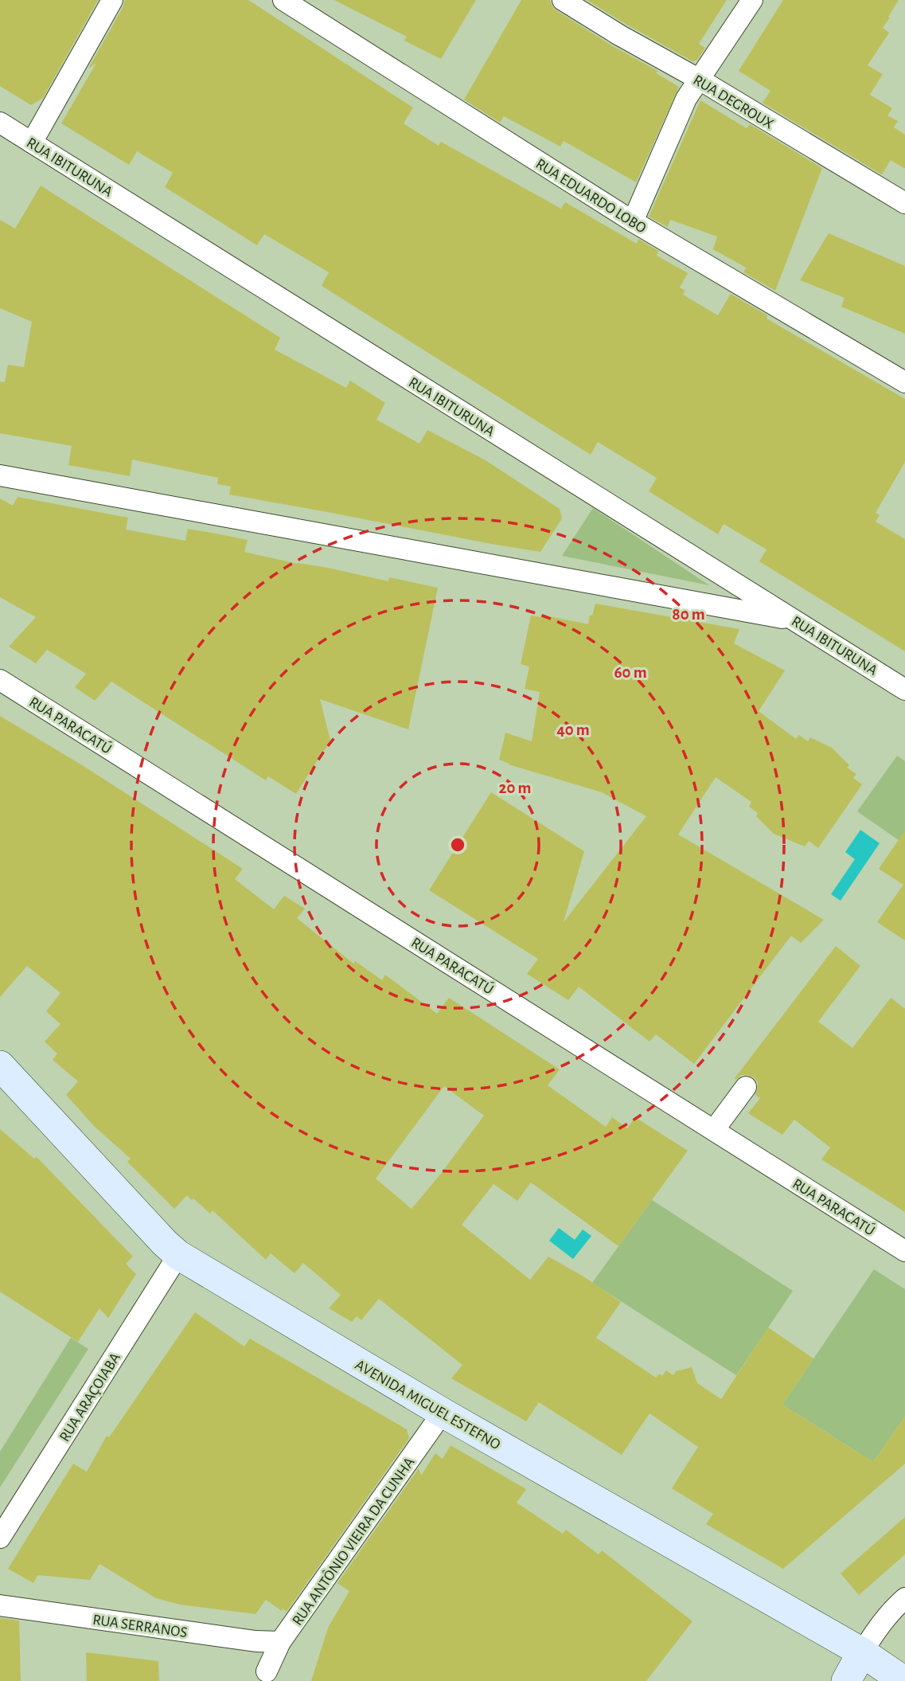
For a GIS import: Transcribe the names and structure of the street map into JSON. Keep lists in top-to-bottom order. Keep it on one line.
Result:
{"streets":{"street":["RUA DEGROUX","RUA IBITURUNA","RUA EDUARDO LOBO","RUA PARACATÚ","RUA ARAÇOIABA","AVENIDA MIGUEL ESTEFNO","RUA ANTÔNIO VIEIRA DA CUNHA","RUA SERRANOS"]},"crossings":[["RUA ARAÇOIABA","AVENIDA MIGUEL ESTEFNO"],["AVENIDA MIGUEL ESTEFNO","RUA ANTÔNIO VIEIRA DA CUNHA"],["RUA ANTÔNIO VIEIRA DA CUNHA","RUA SERRANOS"]],"rings":["80 m","60 m","40 m","20 m"]}
